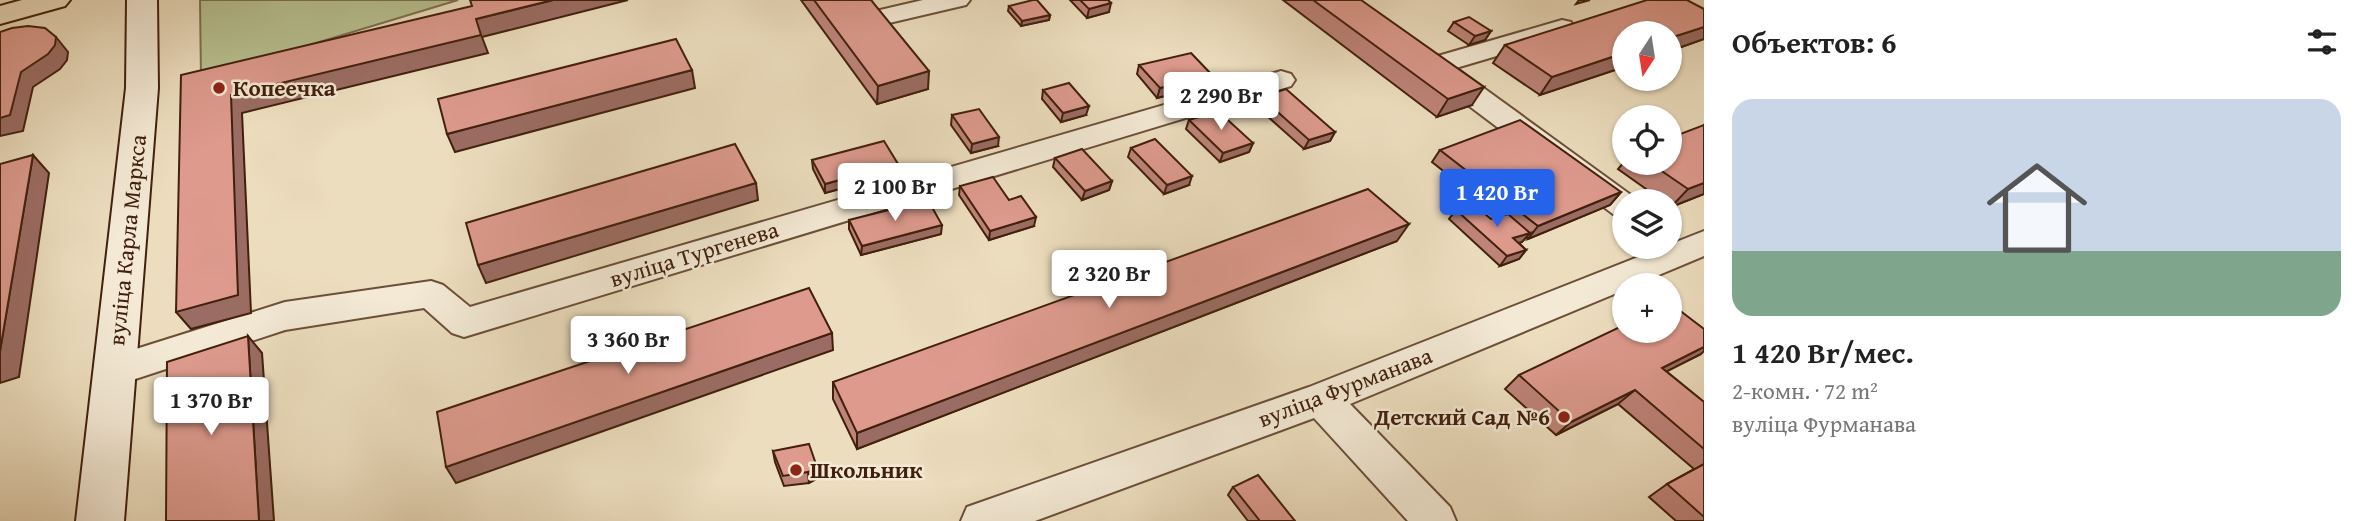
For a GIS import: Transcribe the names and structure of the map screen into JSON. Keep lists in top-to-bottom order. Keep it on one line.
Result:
{"streets":{"main road":["вуліца Карла Маркса"],"street":["вуліца Тургенева","вуліца Фурманава"]},"crossings":[["вуліца Карла Маркса","вуліца Тургенева"]],"places":["Копеечка","Детский Сад №6","Школьник"],"north":"bottom","page":{"heading":"Объектов: 6","map_buttons":"+","price":["2 290 Br","2 100 Br","1 420 Br","2 320 Br","3 360 Br","1 370 Br"],"list":[{"name":"1 420 Br/мес.","note":"2-комн. · 72 m² · вуліца Фурманава"}]}}
